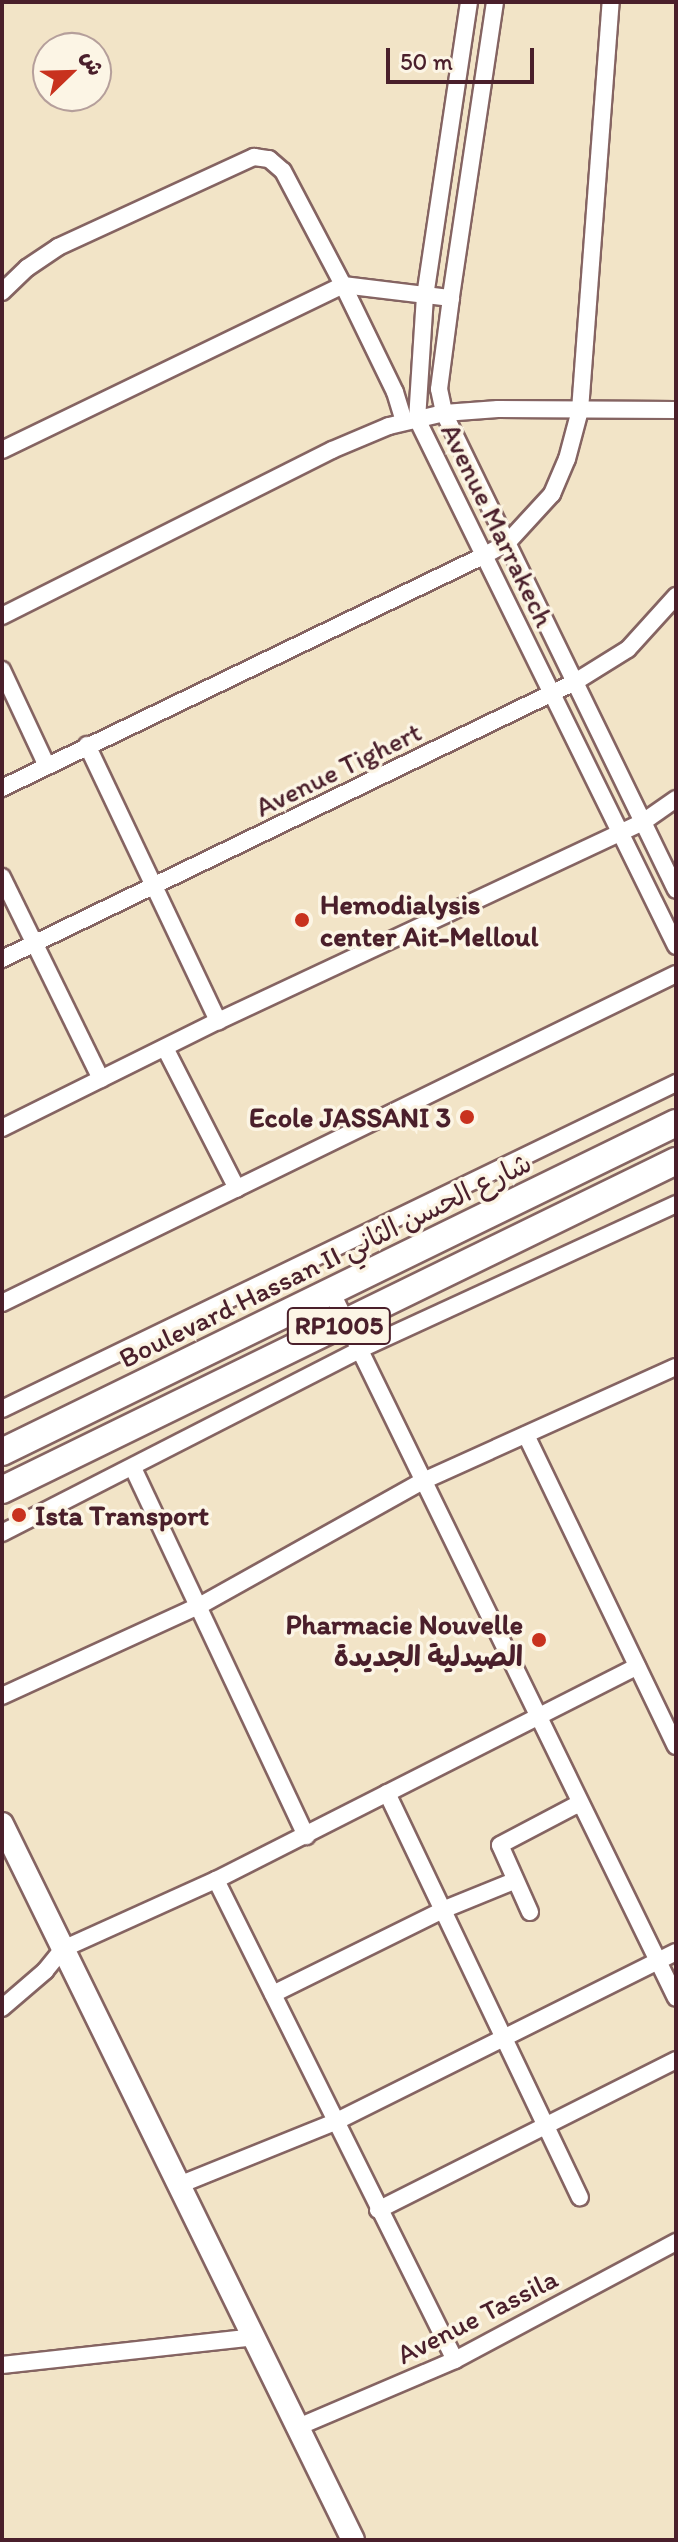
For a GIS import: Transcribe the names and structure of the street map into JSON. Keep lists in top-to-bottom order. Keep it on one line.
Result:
{"streets":{"main road":["Boulevard Hassan II شارع الحسن الثاني","RP1005"],"street":["Avenue Marrakech","Avenue Tighert","Avenue Tassila"]},"crossings":[["Avenue Marrakech","Avenue Tighert"]],"places":["Hemodialysis center Ait-Melloul","Ecole JASSANI 3","Ista Transport","Pharmacie Nouvelle الصيدلية الجديدة"],"scale_bar":"50 m","north":"top right"}
